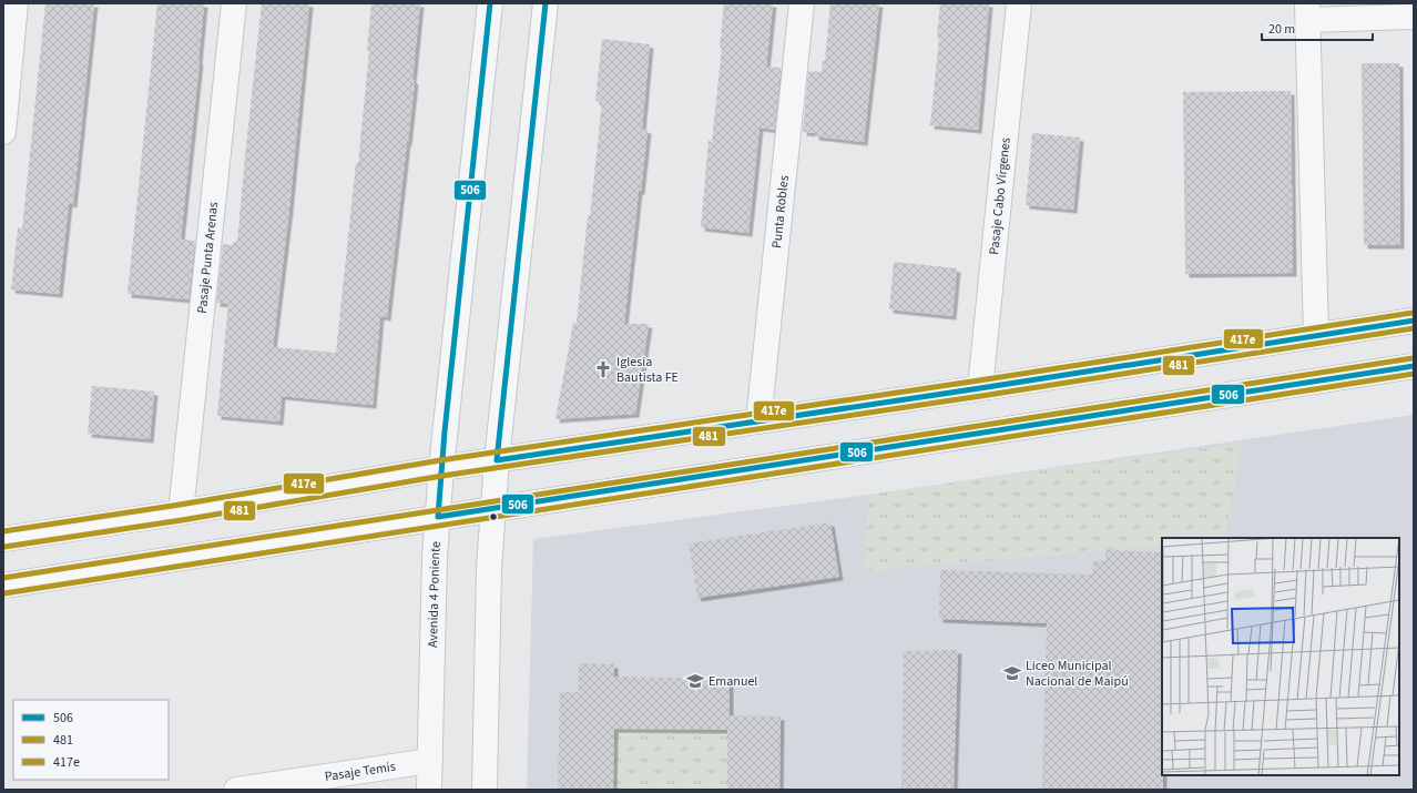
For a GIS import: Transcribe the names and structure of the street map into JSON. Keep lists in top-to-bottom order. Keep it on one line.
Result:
{"streets":{"street":["Pasaje Cabo Vírgenes","Punta Robles","Pasaje Punta Arenas","Avenida 4 Poniente","Pasaje Temis"]},"crossings":[["Avenida 4 Poniente","Pasaje Temis"]],"places":{"church":["Iglesia Bautista FE"],"school or university":["Liceo Municipal Nacional de Maipú","Emanuel"]},"lines":["transit line 506","transit line 417e","transit line 481"],"legend":["506","481","417e"],"scale_bar":"20 m"}
